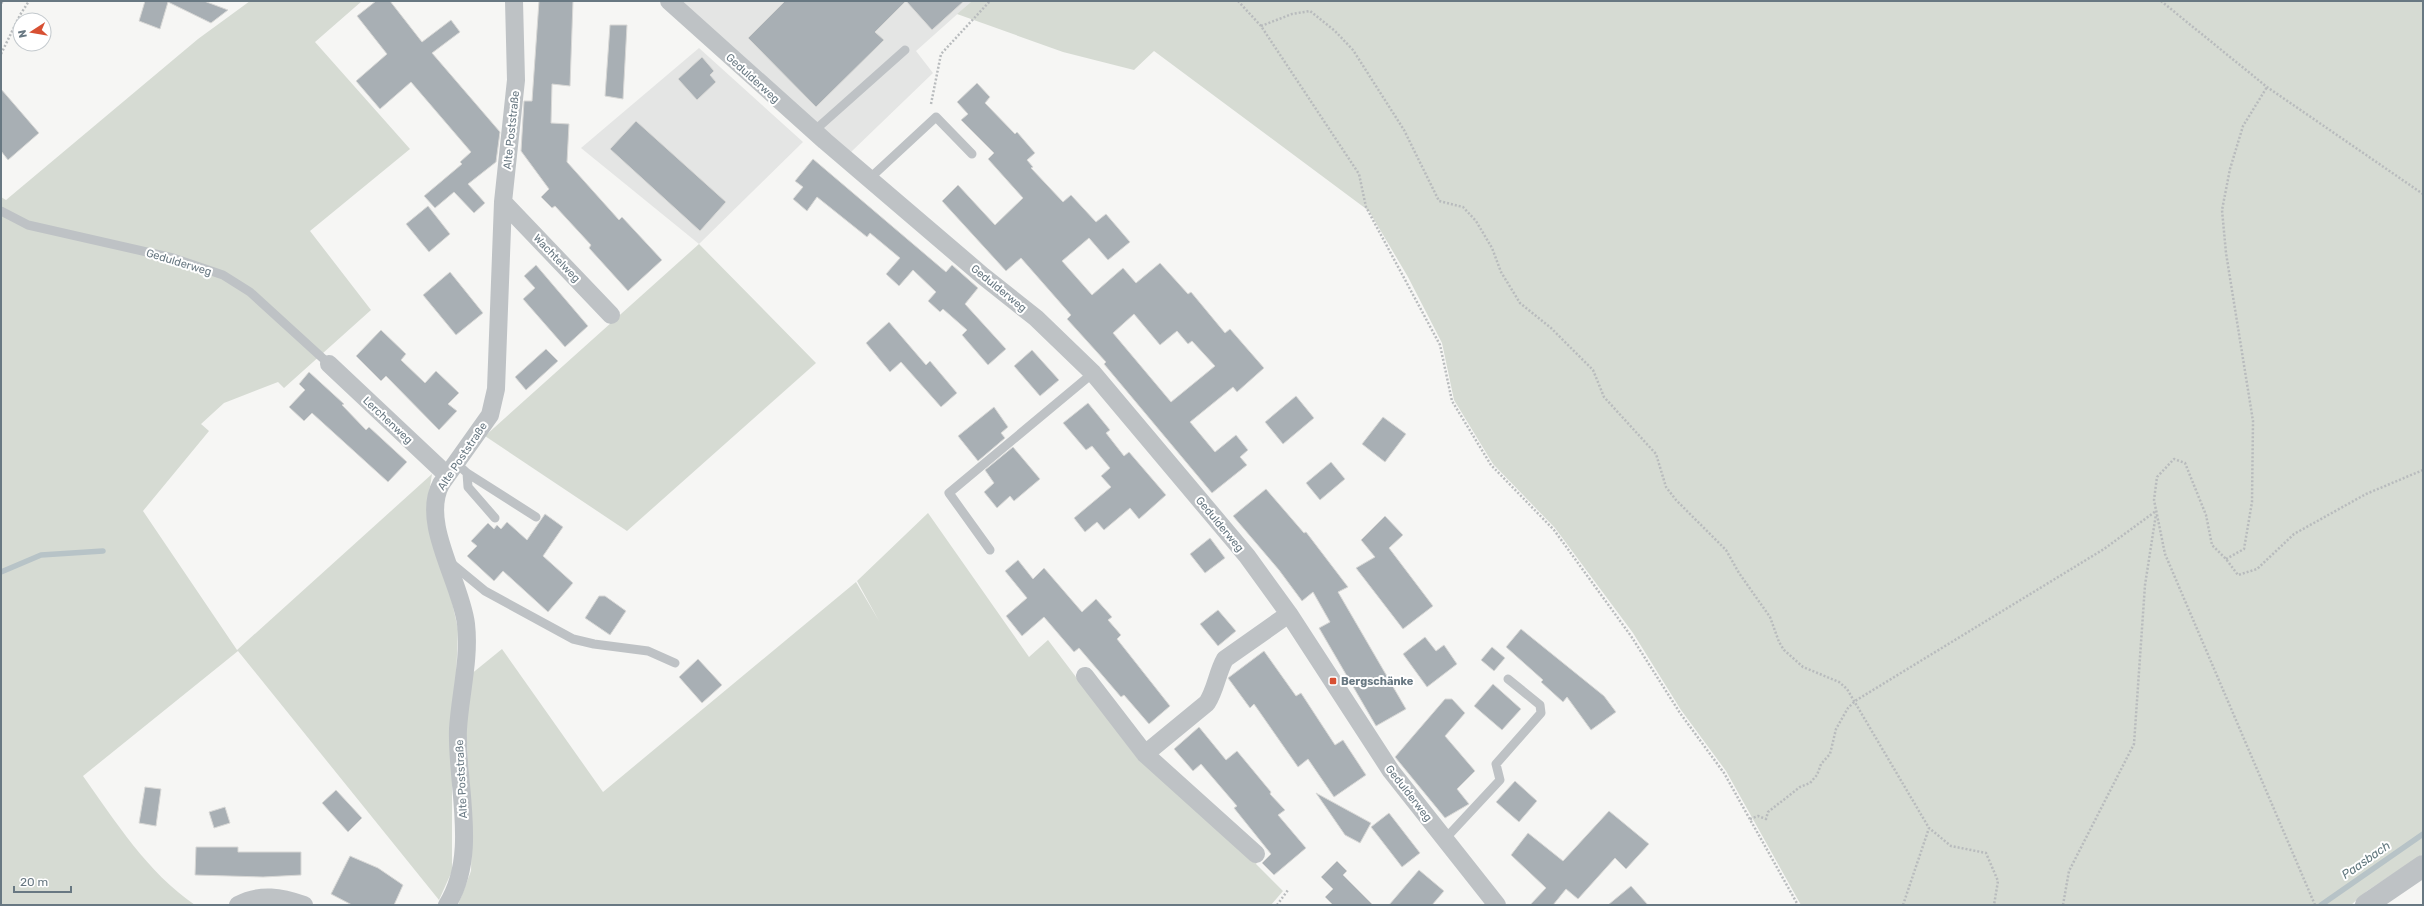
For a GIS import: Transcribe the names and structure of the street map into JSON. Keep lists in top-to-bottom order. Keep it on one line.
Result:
{"streets":{"street":["Gedulderweg","Alte Poststraße","Wachtelweg","Lerchenweg"]},"crossings":[["Gedulderweg","Lerchenweg"],["Alte Poststraße","Wachtelweg"],["Alte Poststraße","Lerchenweg"]],"water":["Paasbach"],"places":{"transit":["Bergschänke"]},"scale_bar":"20 m","north":"left"}
